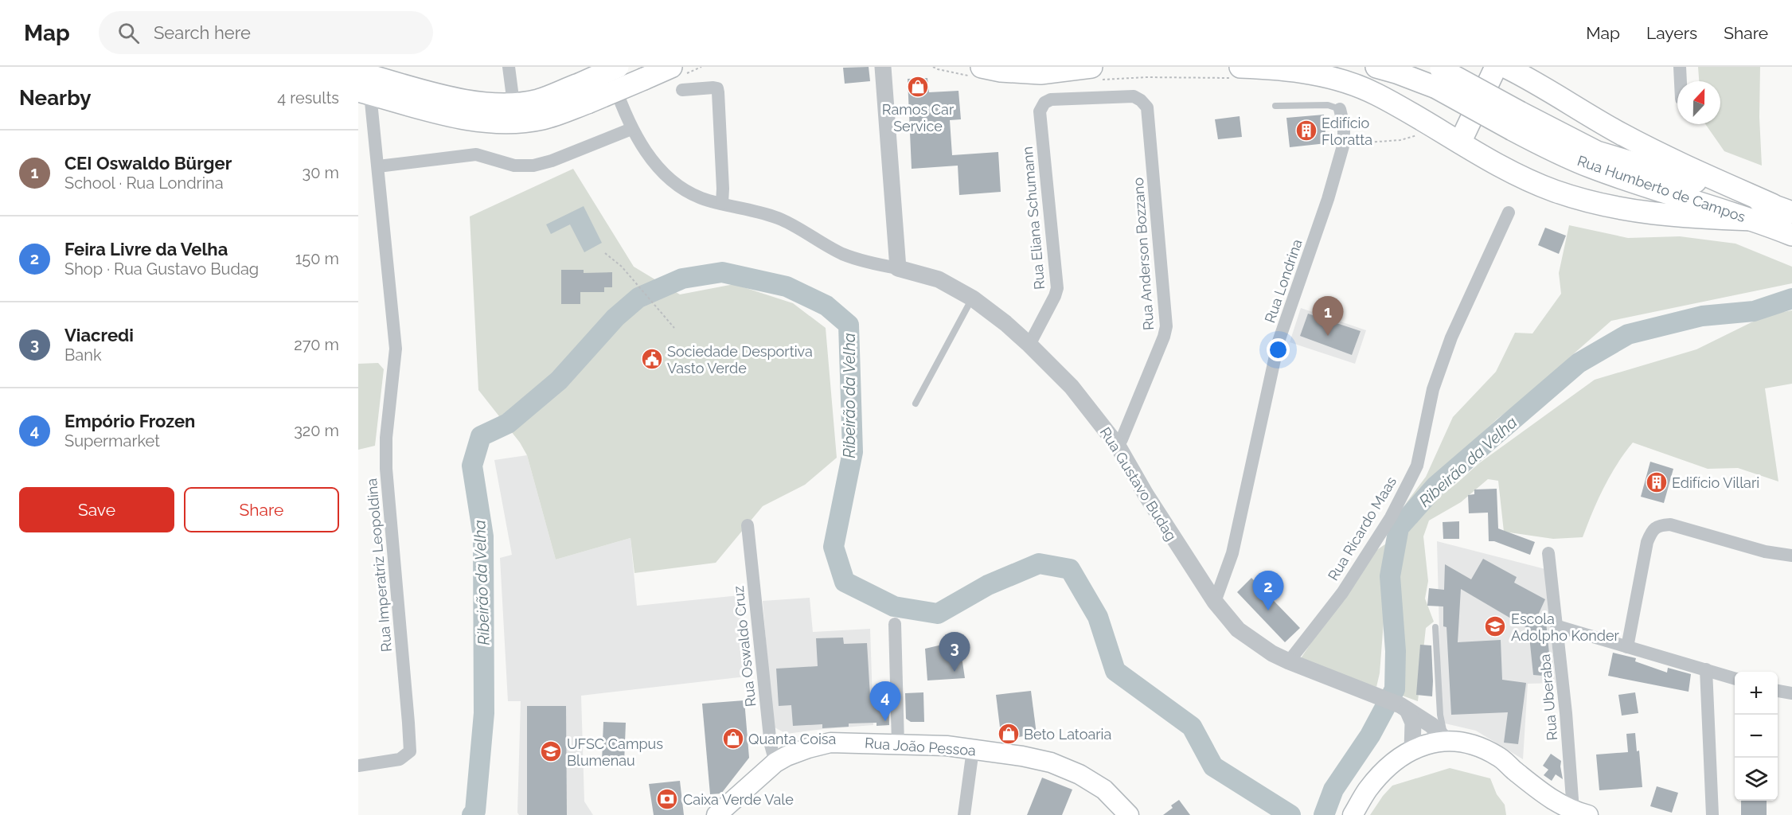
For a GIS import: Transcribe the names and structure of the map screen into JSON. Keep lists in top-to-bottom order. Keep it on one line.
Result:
{"streets":{"main road":["Rua Humberto de Campos","Rua João Pessoa"],"street":["Rua Eliana Schumann","Rua Anderson Bozzano","Rua Londrina","Rua Gustavo Budag","Rua Ricardo Maas","Rua Imperatriz Leopoldina","Rua Oswaldo Cruz","Rua Uberaba"]},"crossings":[["Rua Eliana Schumann","Rua Anderson Bozzano"],["Rua Eliana Schumann","Rua Gustavo Budag"],["Rua Anderson Bozzano","Rua Gustavo Budag"],["Rua Londrina","Rua Gustavo Budag"],["Rua Gustavo Budag","Rua Ricardo Maas"],["Rua Oswaldo Cruz","Rua João Pessoa"]],"water":["Ribeirão da Velha"],"places":{"shop":["Ramos Car Service","Beto Latoaria","Quanta Coisa"],"building":["Edifício Floratta","Edifício Villari"],"public building":["Sociedade Desportiva Vasto Verde"],"school or university":["Escola Adolpho Konder","UFSC Campus Blumenau"],"bank":["Caixa Verde Vale"]},"north":"top","page":{"header":"Map","search":"Search here","nav":["Map","Layers","Share"],"heading":["Nearby","4 results"],"list":[{"mark":"1","name":"CEI Oswaldo Bürger","note":"School · Rua Londrina","value":"30 m"},{"mark":"2","name":"Feira Livre da Velha","note":"Shop · Rua Gustavo Budag","value":"150 m"},{"mark":"3","name":"Viacredi","note":"Bank","value":"270 m"},{"mark":"4","name":"Empório Frozen","note":"Supermarket","value":"320 m"}],"pins":["1","2","3","4"],"buttons":["Save","Share"],"map_buttons":["+","−"]}}
